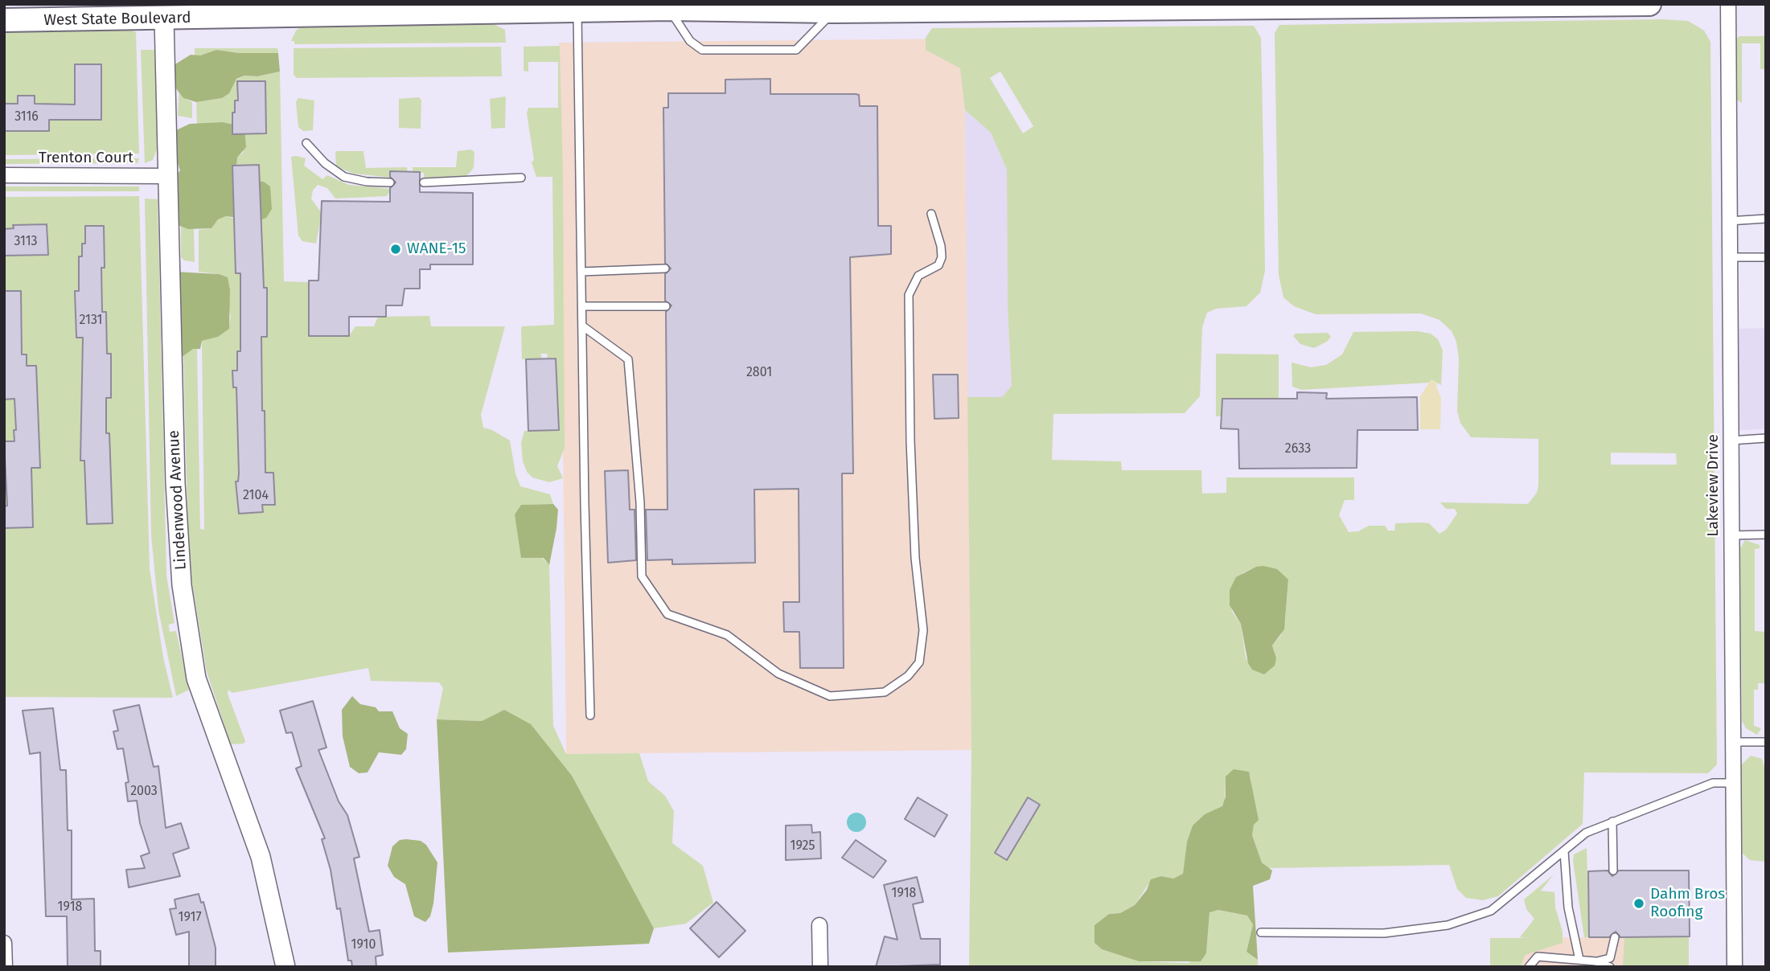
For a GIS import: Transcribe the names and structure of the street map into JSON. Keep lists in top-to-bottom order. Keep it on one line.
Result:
{"streets":{"main road":["West State Boulevard"],"street":["Trenton Court","Lakeview Drive","Lindenwood Avenue"]},"crossings":[["West State Boulevard","Lindenwood Avenue"],["Trenton Court","Lindenwood Avenue"]],"places":["WANE-15","Dahm Bros Roofing"],"house_numbers":["3116","3113","2131","2801","2633","2104","2003","1925","1918","1918","1917","1910"]}
